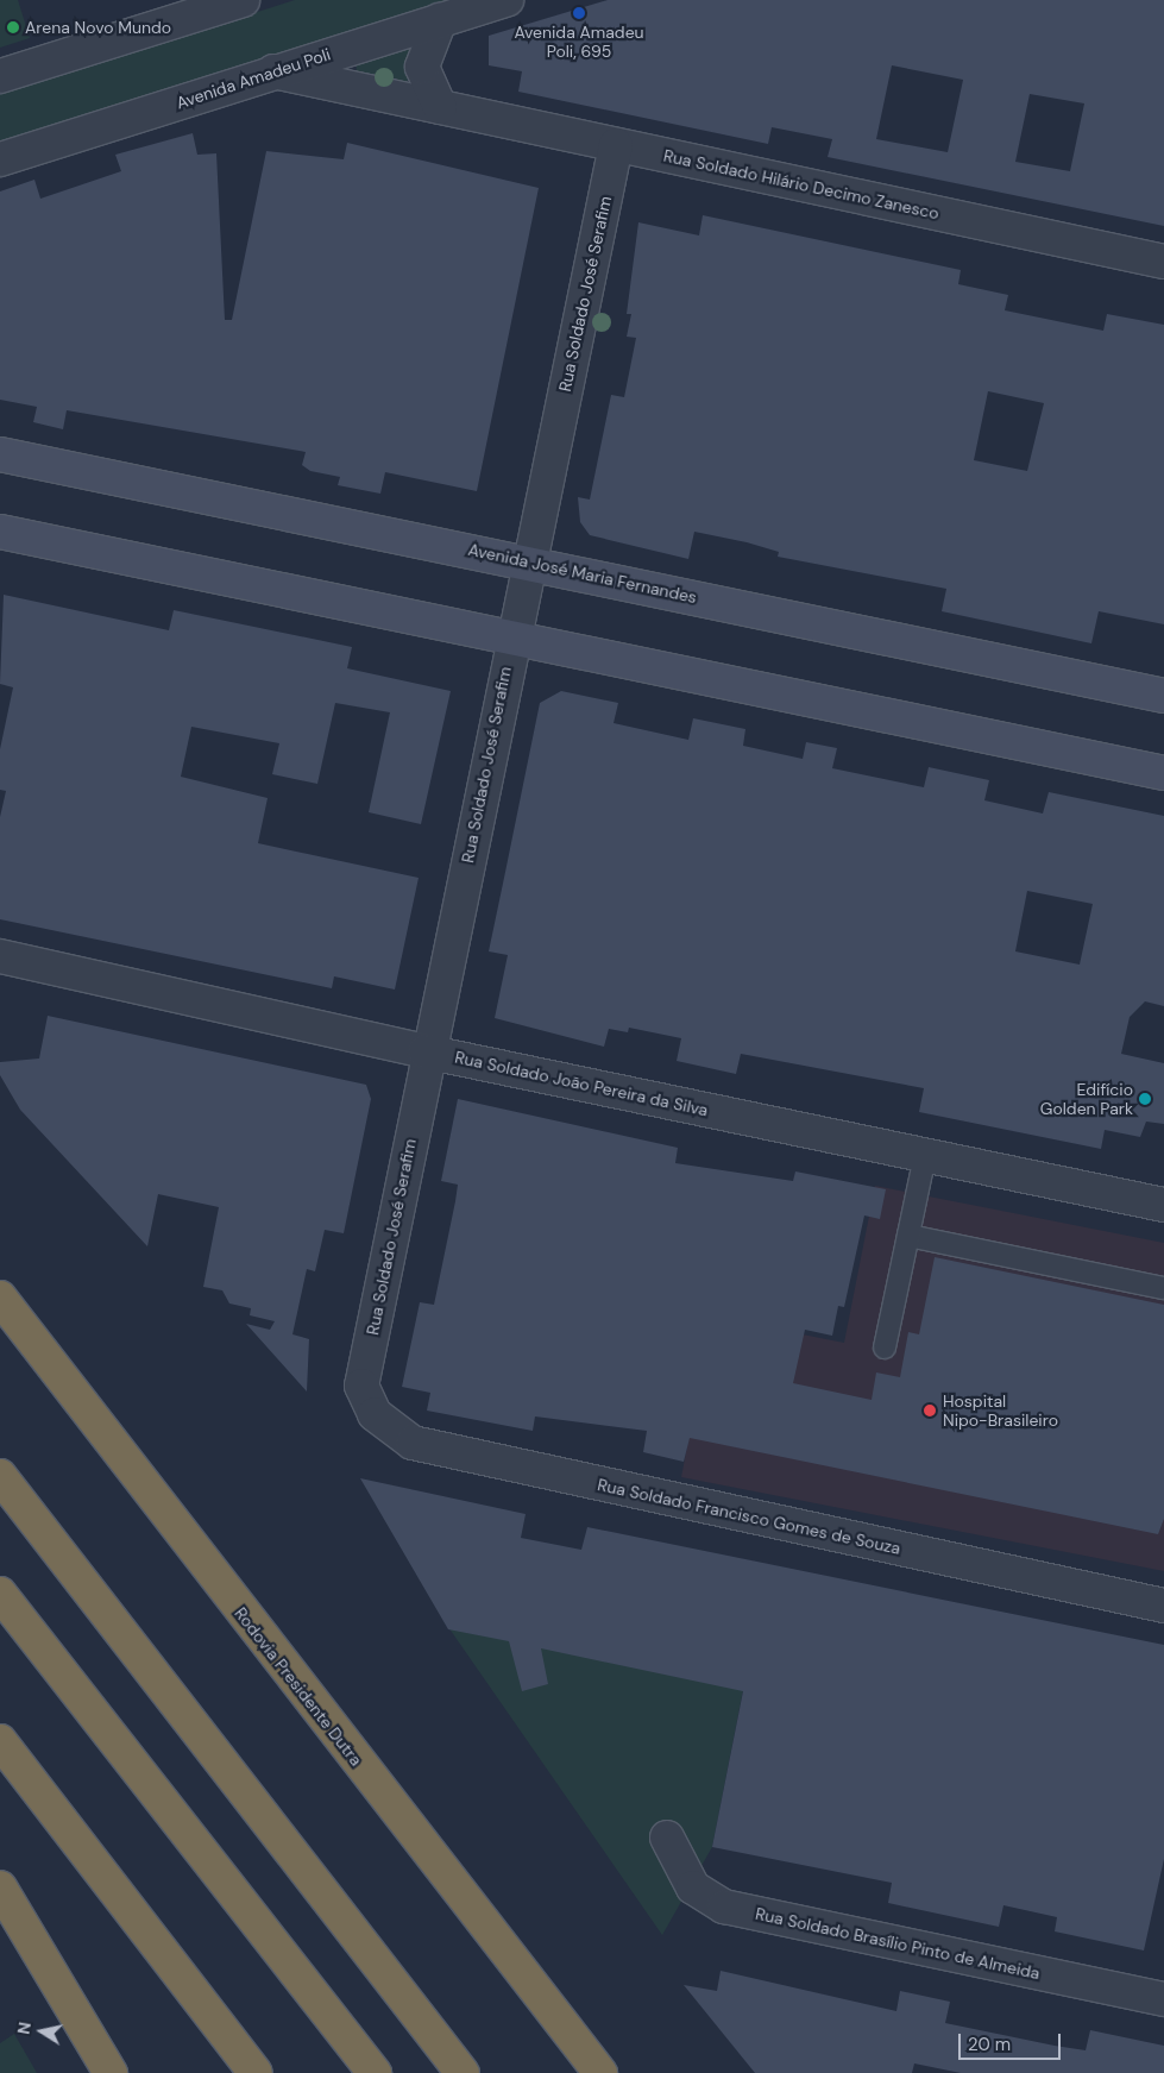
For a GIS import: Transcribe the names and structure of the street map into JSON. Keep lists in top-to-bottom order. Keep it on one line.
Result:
{"streets":{"highway":["Rodovia Presidente Dutra"],"main road":["Avenida José Maria Fernandes"],"street":["Avenida Amadeu Poli","Rua Soldado Hilário Decimo Zanesco","Rua Soldado José Serafim","Rua Soldado João Pereira da Silva","Rua Soldado Francisco Gomes de Souza","Rua Soldado Brasílio Pinto de Almeida"]},"crossings":[["Avenida Amadeu Poli","Rua Soldado Hilário Decimo Zanesco"],["Rua Soldado Hilário Decimo Zanesco","Rua Soldado José Serafim"],["Rua Soldado José Serafim","Avenida José Maria Fernandes"],["Rua Soldado José Serafim","Rua Soldado João Pereira da Silva"],["Rua Soldado José Serafim","Rua Soldado Francisco Gomes de Souza"]],"places":["Avenida Amadeu Poli, 695","Arena Novo Mundo","Edifício Golden Park","Hospital Nipo-Brasileiro"],"scale_bar":"20 m","north":"left"}
